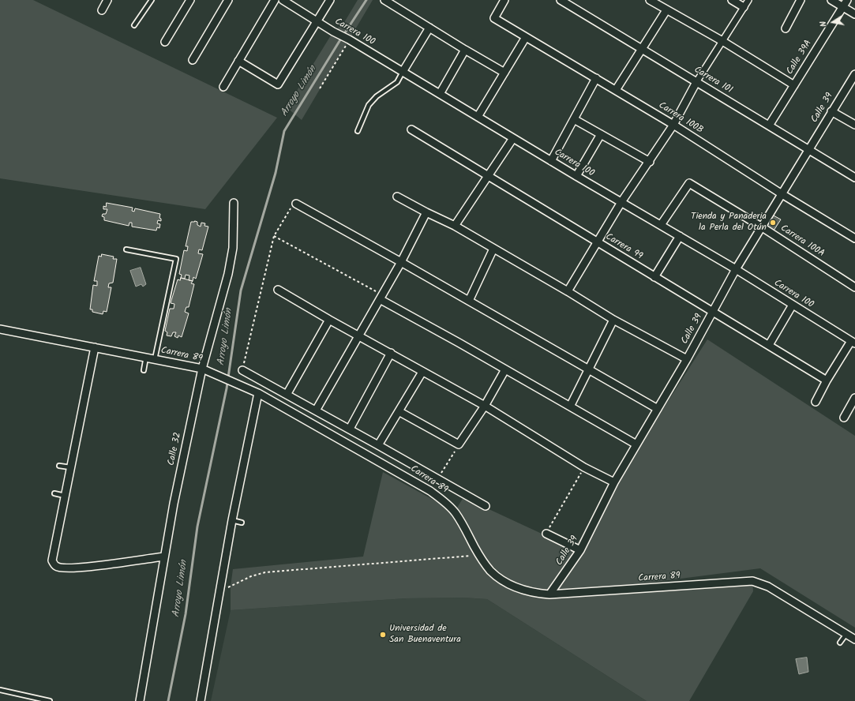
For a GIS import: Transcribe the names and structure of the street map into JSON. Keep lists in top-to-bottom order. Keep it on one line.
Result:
{"streets":{"street":["Carrera 100","Calle 39A","Carrera 101","Calle 39","Carrera 100B","Carrera 100A","Carrera 99","Carrera 89","Calle 32"]},"crossings":[["Carrera 100","Calle 39"],["Carrera 100","Carrera 100A"],["Calle 39A","Carrera 101"],["Carrera 101","Calle 39"],["Calle 39","Carrera 100B"],["Calle 39","Carrera 100A"],["Calle 39","Carrera 99"],["Calle 39","Carrera 89"],["Carrera 89","Calle 32"]],"water":["Arroyo Limón"],"places":["Tienda y Panaderia la Perla del Otún","Universidad de San Buenaventura"],"north":"left"}
